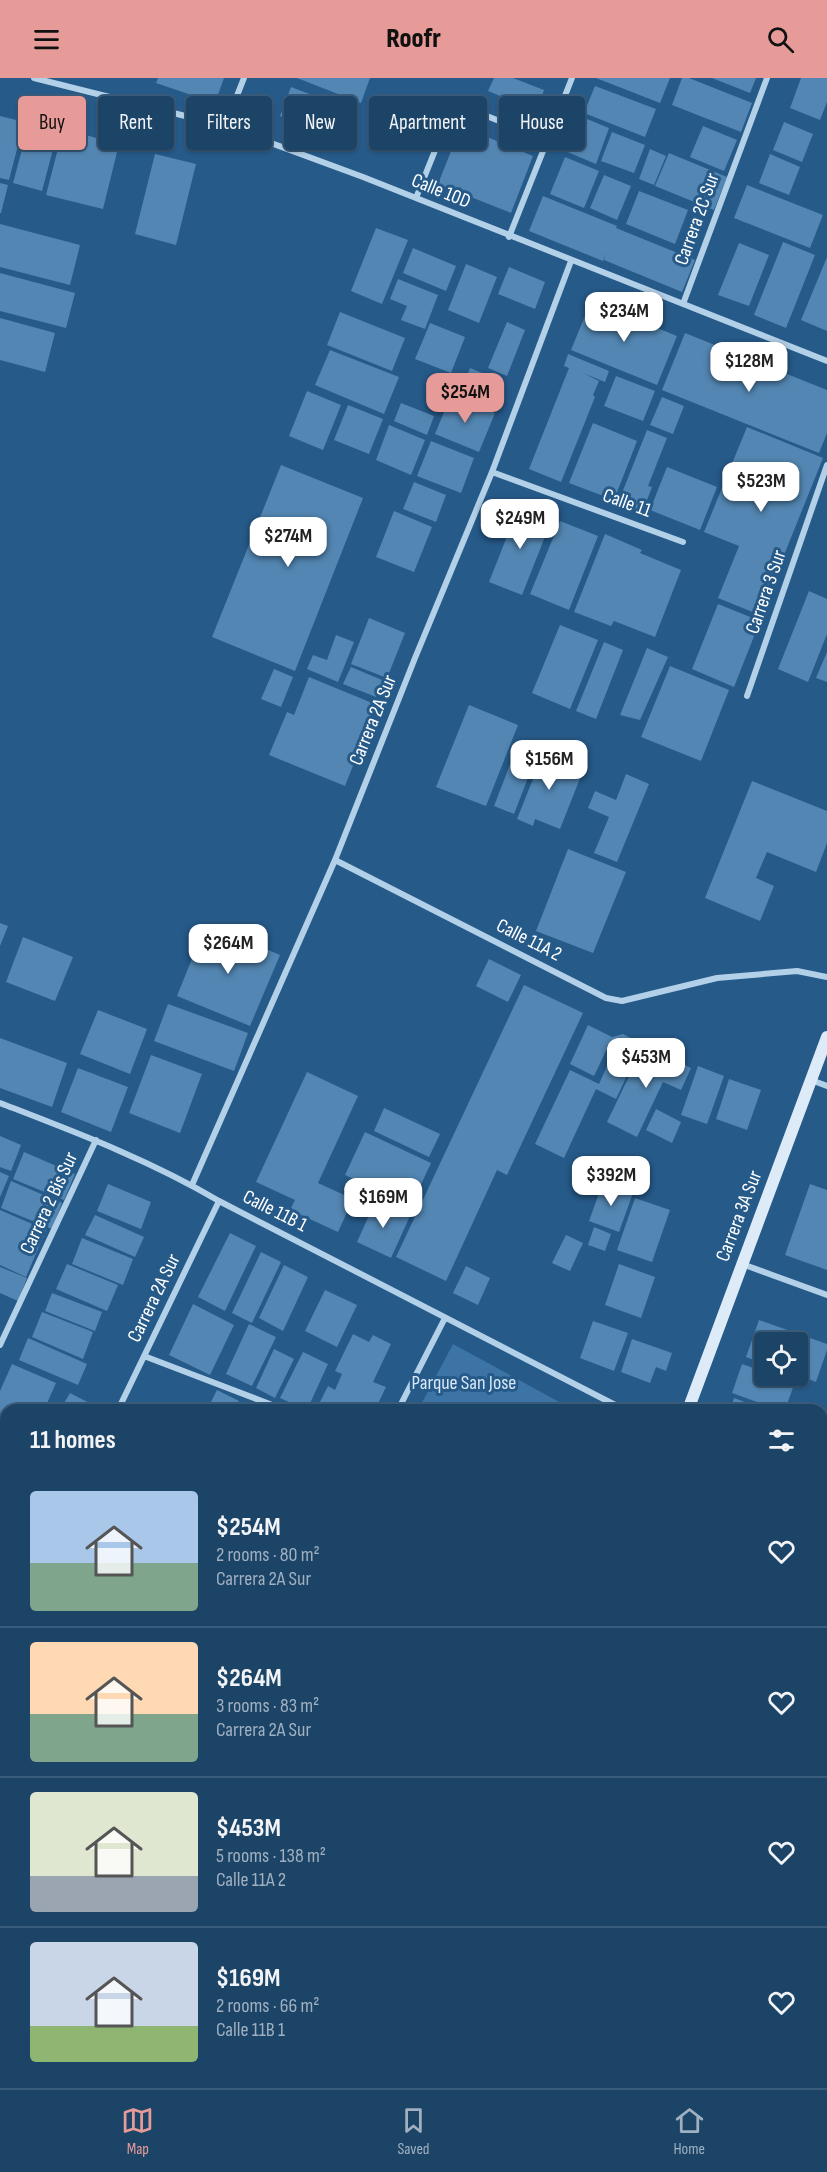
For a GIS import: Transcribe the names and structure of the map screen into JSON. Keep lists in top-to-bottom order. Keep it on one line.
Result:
{"streets":{"street":["Calle 10D","Carrera 2C Sur","Calle 11","Carrera 3 Sur","Carrera 2A Sur","Calle 11A 2","Carrera 2 Bis Sur","Calle 11B 1","Carrera 3A Sur"]},"crossings":[["Calle 10D","Carrera 2C Sur"],["Calle 10D","Carrera 2A Sur"],["Calle 11","Carrera 2A Sur"],["Carrera 2A Sur","Calle 11A 2"],["Carrera 2A Sur","Calle 11B 1"],["Carrera 2 Bis Sur","Calle 11B 1"]],"parks":["Parque San Jose"],"page":{"header":"Roofr","chip":["Buy","Rent","Filters","New","Apartment","House"],"price":["$234M","$128M","$254M","$523M","$249M","$274M","$156M","$264M","$453M","$392M","$169M"],"heading":"11 homes","list":[{"name":"$254M","note":"2 rooms · 80 m² · Carrera 2A Sur"},{"name":"$264M","note":"3 rooms · 83 m² · Carrera 2A Sur"},{"name":"$453M","note":"5 rooms · 138 m² · Calle 11A 2"},{"name":"$169M","note":"2 rooms · 66 m² · Calle 11B 1"}],"tabs":["Map","Saved","Home"]}}
